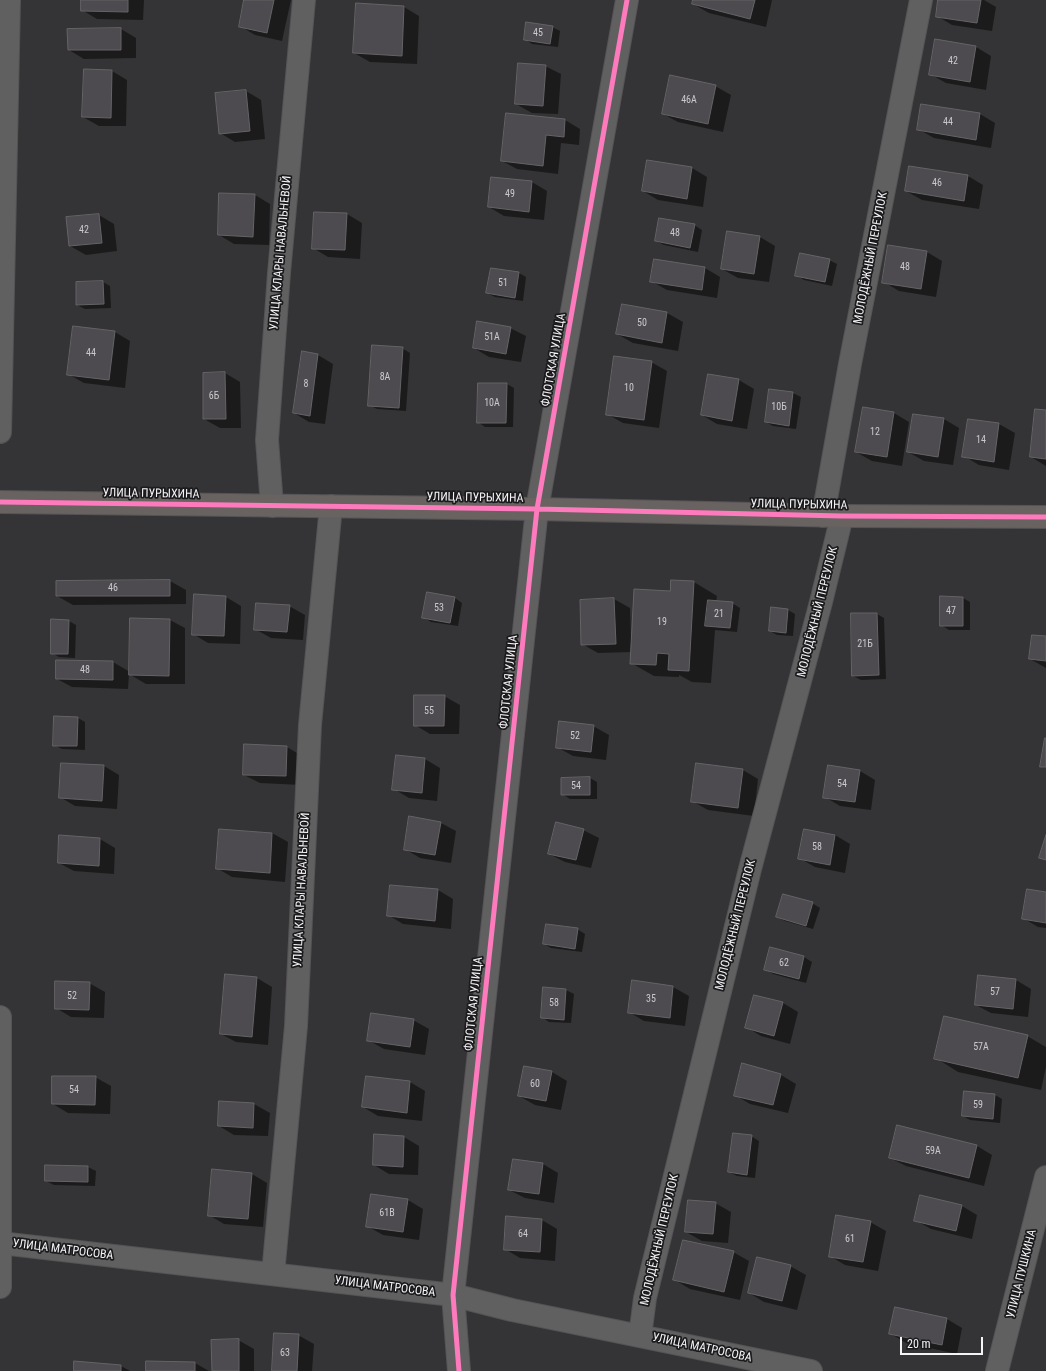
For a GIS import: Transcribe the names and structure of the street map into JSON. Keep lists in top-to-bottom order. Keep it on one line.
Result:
{"streets":{"street":["УЛИЦА КЛАРЫ НАВАЛЬНЕВОЙ","МОЛОДЁЖНЫЙ ПЕРЕУЛОК","ФЛОТСКАЯ УЛИЦА","УЛИЦА ПУРЫХИНА","УЛИЦА МАТРОСОВА","УЛИЦА ПУШКИНА"]},"crossings":[["УЛИЦА КЛАРЫ НАВАЛЬНЕВОЙ","УЛИЦА ПУРЫХИНА"],["УЛИЦА КЛАРЫ НАВАЛЬНЕВОЙ","УЛИЦА МАТРОСОВА"],["МОЛОДЁЖНЫЙ ПЕРЕУЛОК","УЛИЦА ПУРЫХИНА"],["МОЛОДЁЖНЫЙ ПЕРЕУЛОК","УЛИЦА МАТРОСОВА"],["ФЛОТСКАЯ УЛИЦА","УЛИЦА ПУРЫХИНА"],["ФЛОТСКАЯ УЛИЦА","УЛИЦА МАТРОСОВА"]],"house_numbers":["45","42","46А","44","46","49","42","48","48","51","50","51А","44","8А","8","10","6Б","10А","10Б","12","14","46","53","47","21","19","21Б","48","55","52","54","54","58","62","57","52","35","58","57А","60","54","59","59А","61В","64","61","63"],"scale_bar":"20 m"}
